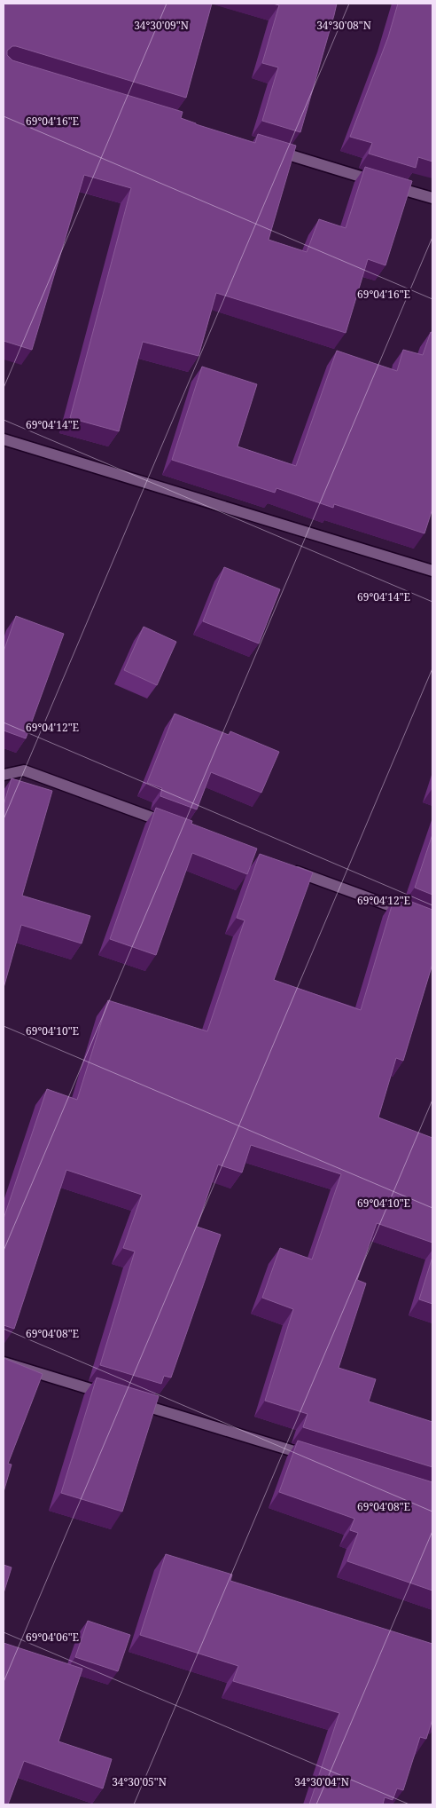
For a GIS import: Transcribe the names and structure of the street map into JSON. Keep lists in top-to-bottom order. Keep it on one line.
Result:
{"coordinates":["34°30'09\"N","34°30'08\"N","69°04'16\"E","69°04'14\"E","69°04'12\"E","69°04'10\"E","69°04'08\"E","69°04'06\"E","34°30'05\"N","34°30'04\"N"]}
